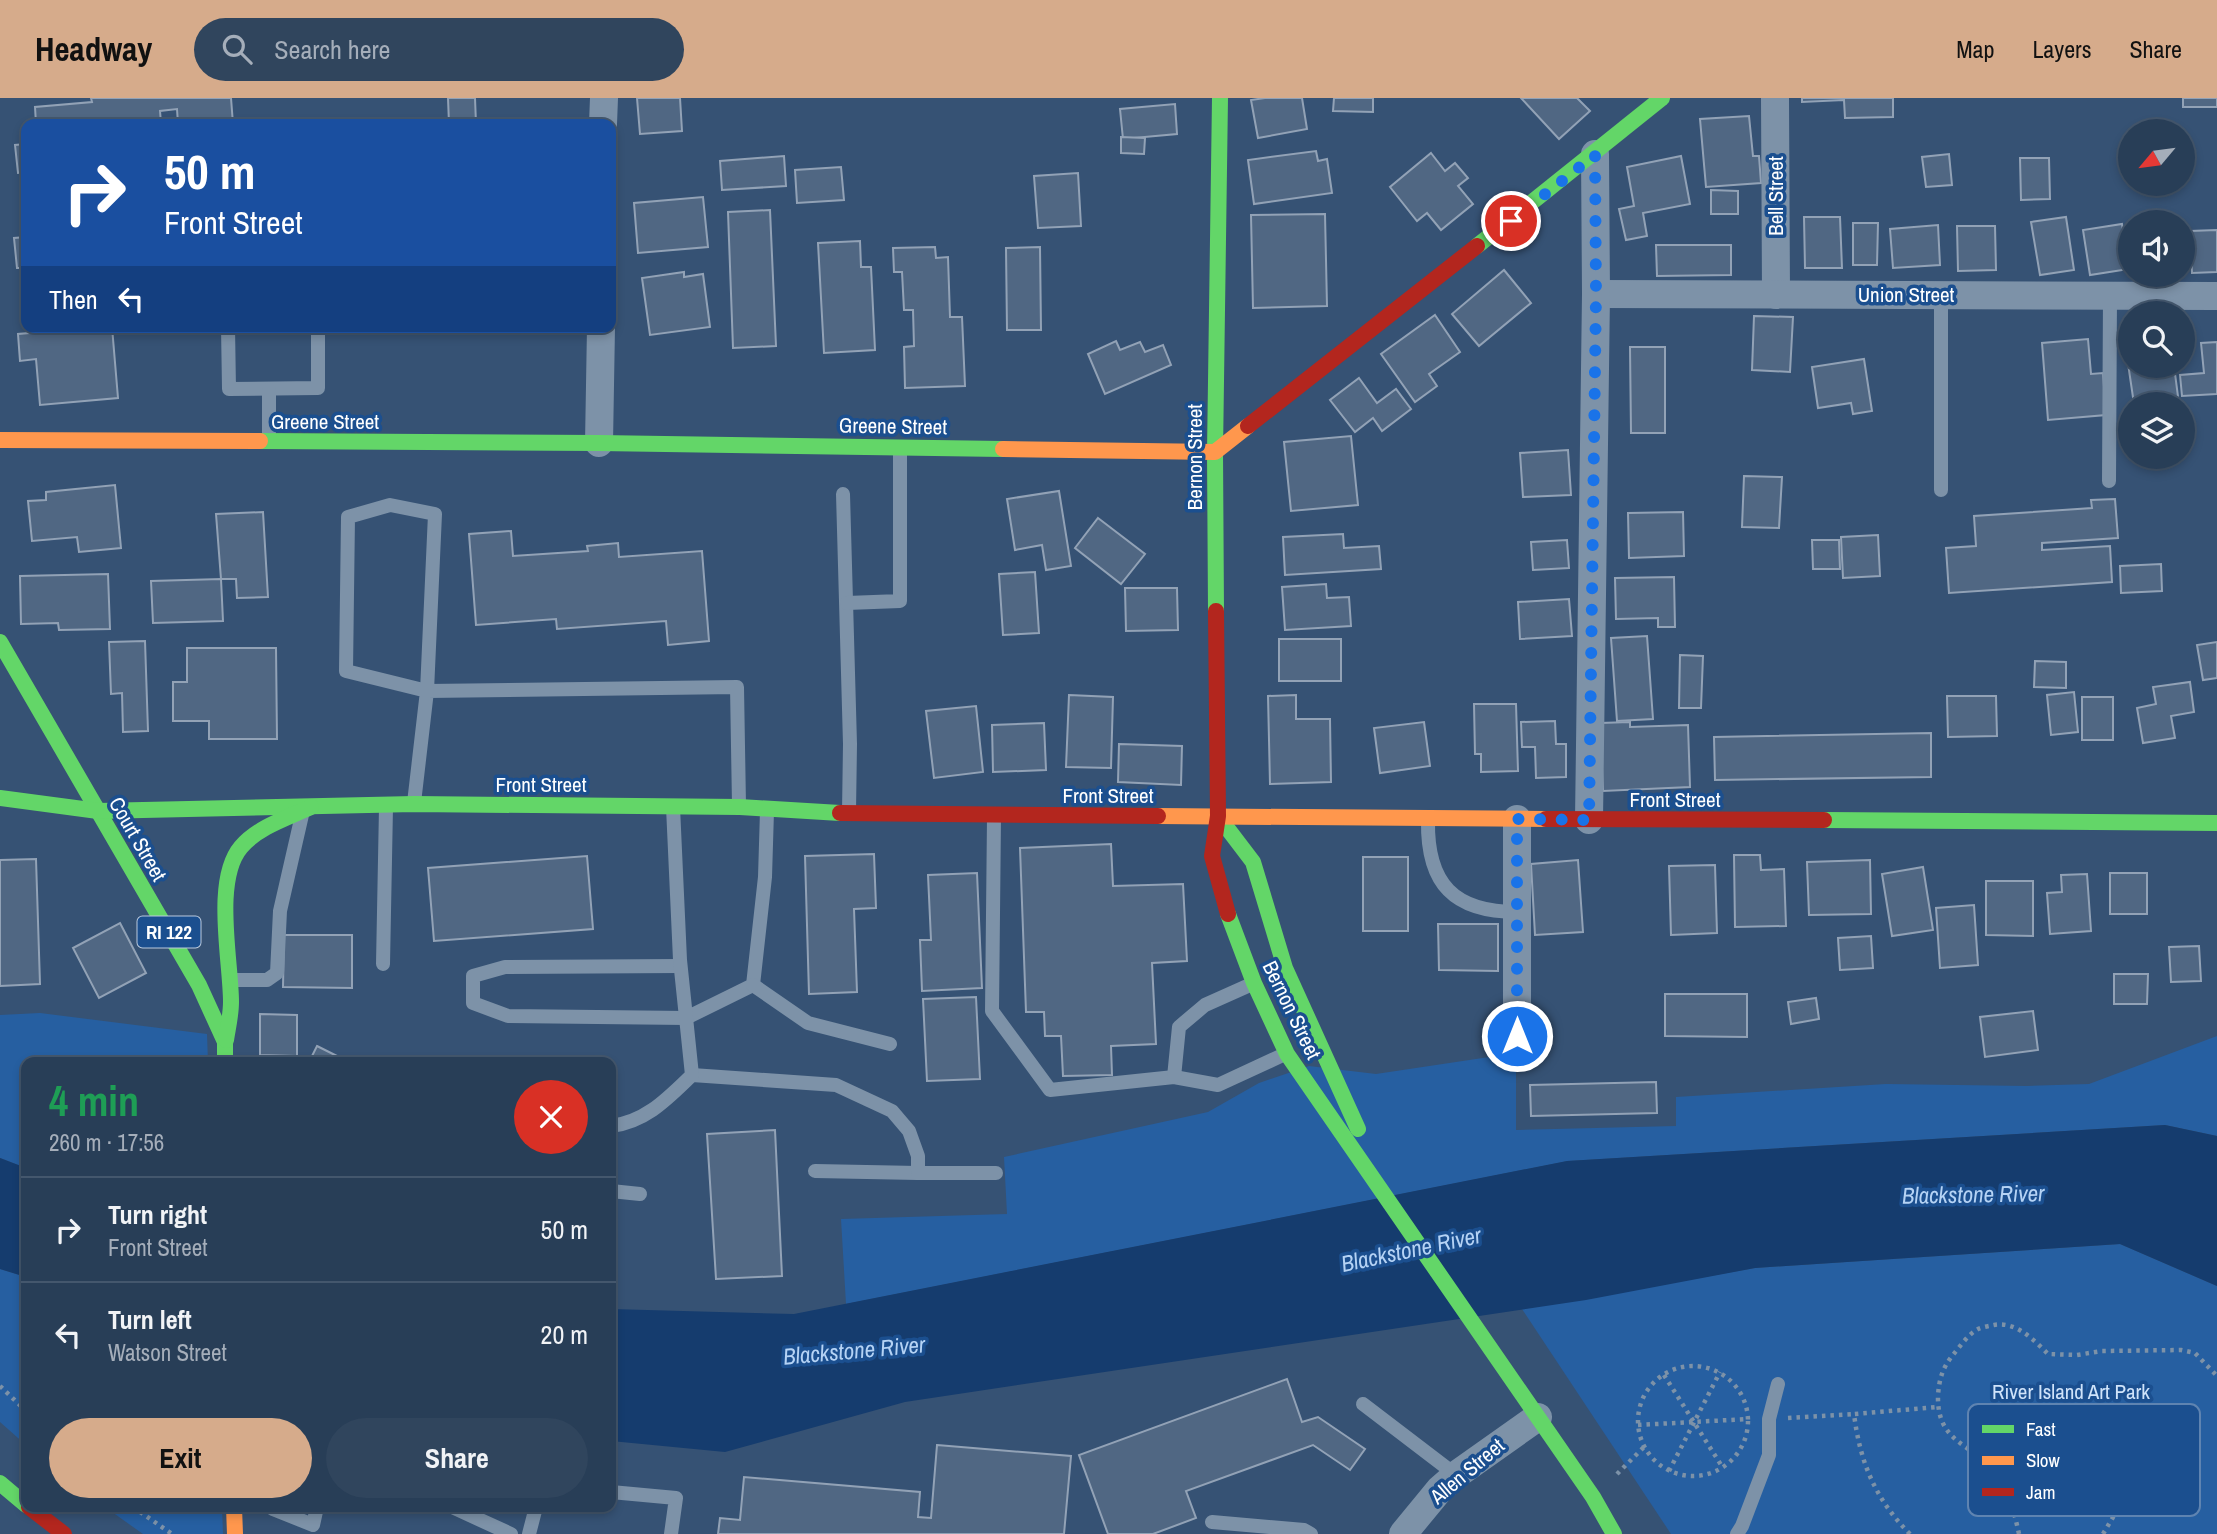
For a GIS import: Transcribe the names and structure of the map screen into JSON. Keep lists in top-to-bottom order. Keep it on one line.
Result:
{"streets":{"main road":["Greene Street","Bernon Street","Front Street","Court Street","RI 122"],"street":["Bell Street","Union Street","Allen Street"]},"crossings":[["Bell Street","Union Street"],["Greene Street","Bernon Street"],["Bernon Street","Front Street"],["Bernon Street","Allen Street"],["Front Street","Court Street"]],"water":["Blackstone River"],"parks":["River Island Art Park"],"legend":["Fast","Slow","Jam"],"north":"bottom left","page":{"header":"Headway","search":"Search here","nav":["Map","Layers","Share"],"turn":["50 m","Front Street"],"then":"Then","heading":["4 min","260 m · 17:56"],"list":[{"name":"Turn right","note":"Front Street","value":"50 m"},{"name":"Turn left","note":"Watson Street","value":"20 m"}],"buttons":["Exit","Share"]}}
